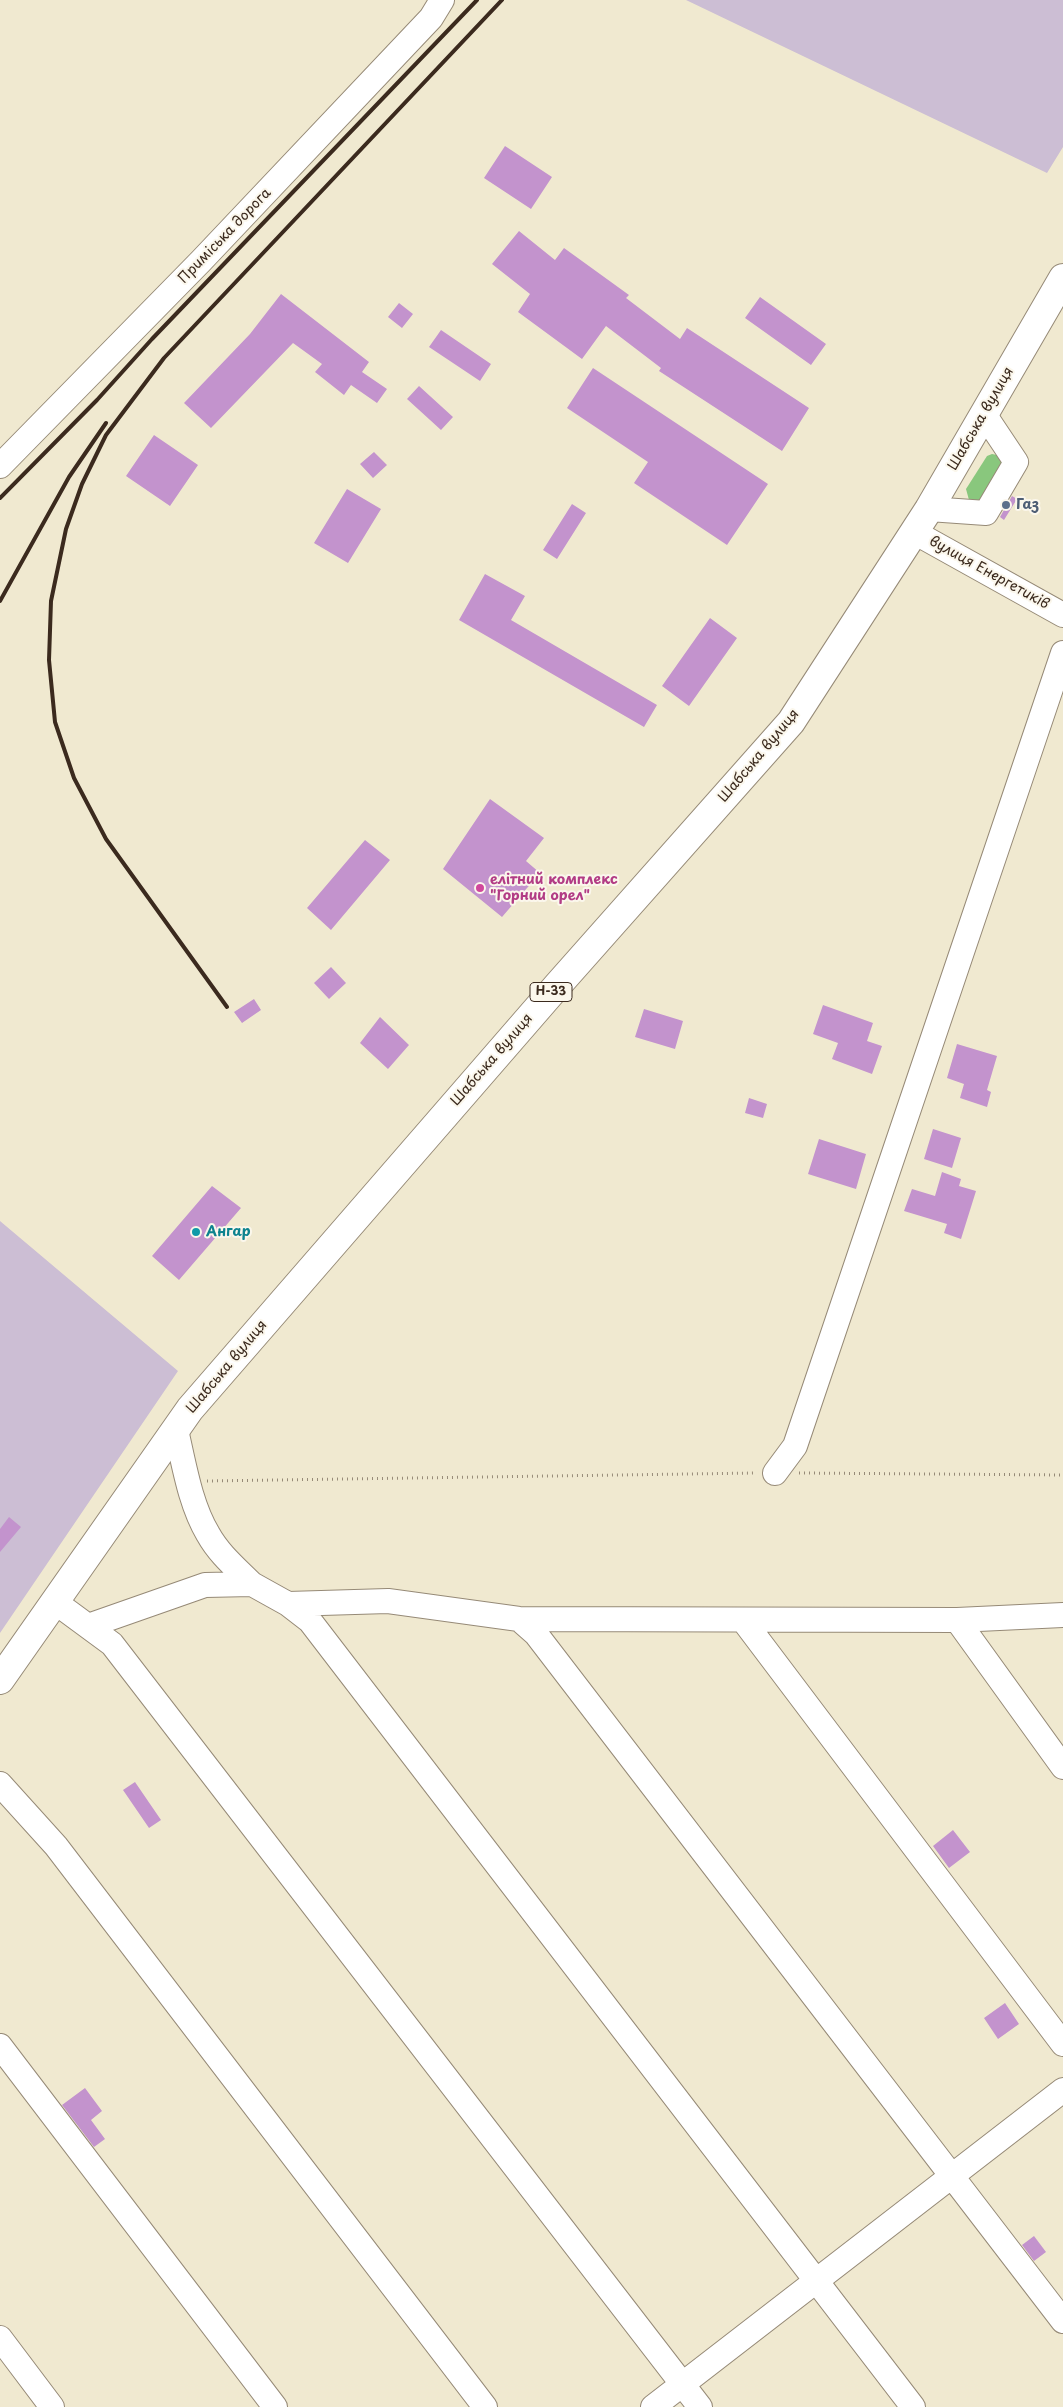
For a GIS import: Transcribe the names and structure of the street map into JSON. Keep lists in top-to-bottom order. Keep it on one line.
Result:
{"streets":{"main road":["Шабська вулиця","Н-33"],"street":["Приміська дорога","вулиця Енергетиків"]},"crossings":[["Шабська вулиця","вулиця Енергетиків"]],"places":["Газ","елітний комплекс \"Горний орел\"","Ангар"]}
